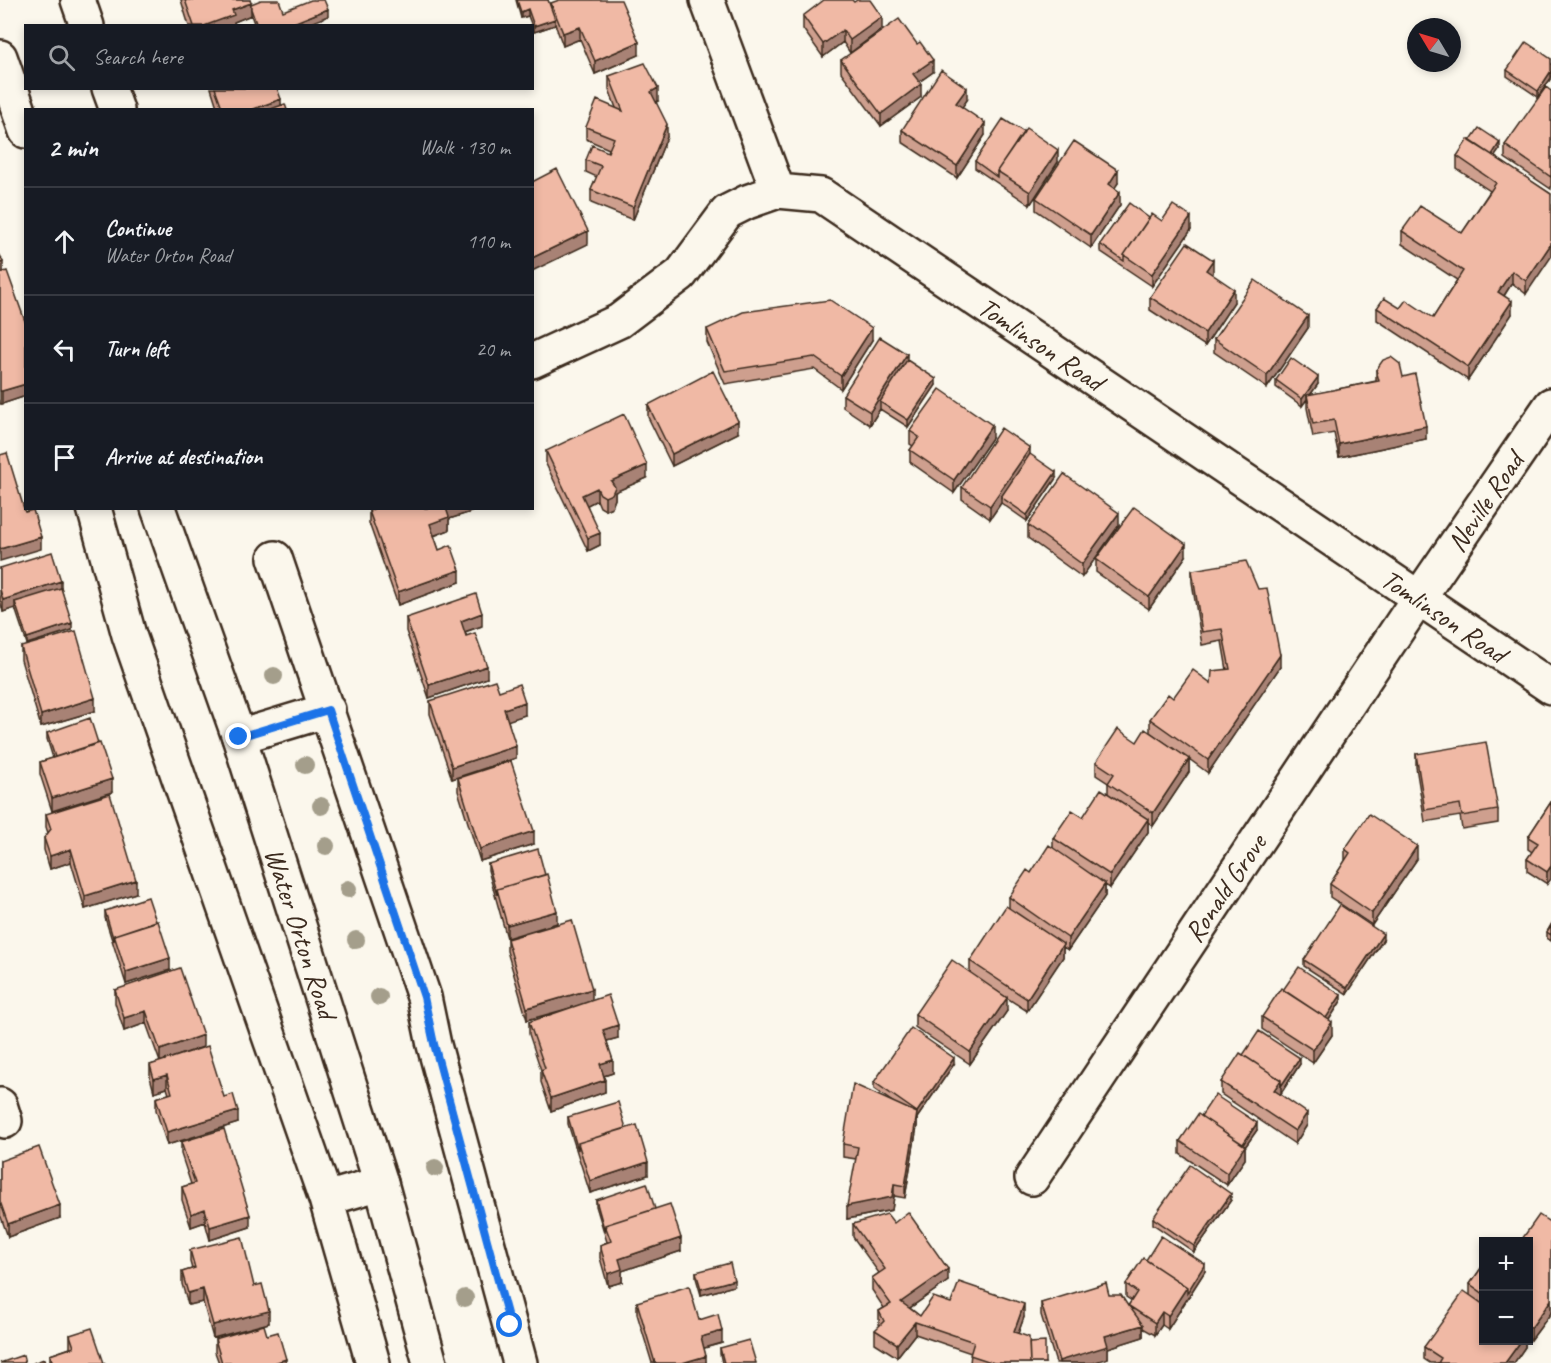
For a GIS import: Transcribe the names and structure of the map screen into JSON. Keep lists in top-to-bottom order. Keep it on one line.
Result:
{"streets":{"street":["Tomlinson Road","Neville Road","Ronald Grove","Water Orton Road"]},"crossings":[["Tomlinson Road","Neville Road"],["Tomlinson Road","Ronald Grove"],["Neville Road","Ronald Grove"]],"north":"top left","page":{"search":"Search here","heading":["2 min","Walk · 130 m"],"list":[["Continue","Water Orton Road","110 m"],["Turn left","20 m"],"Arrive at destination"],"map_buttons":["+","−"]}}
